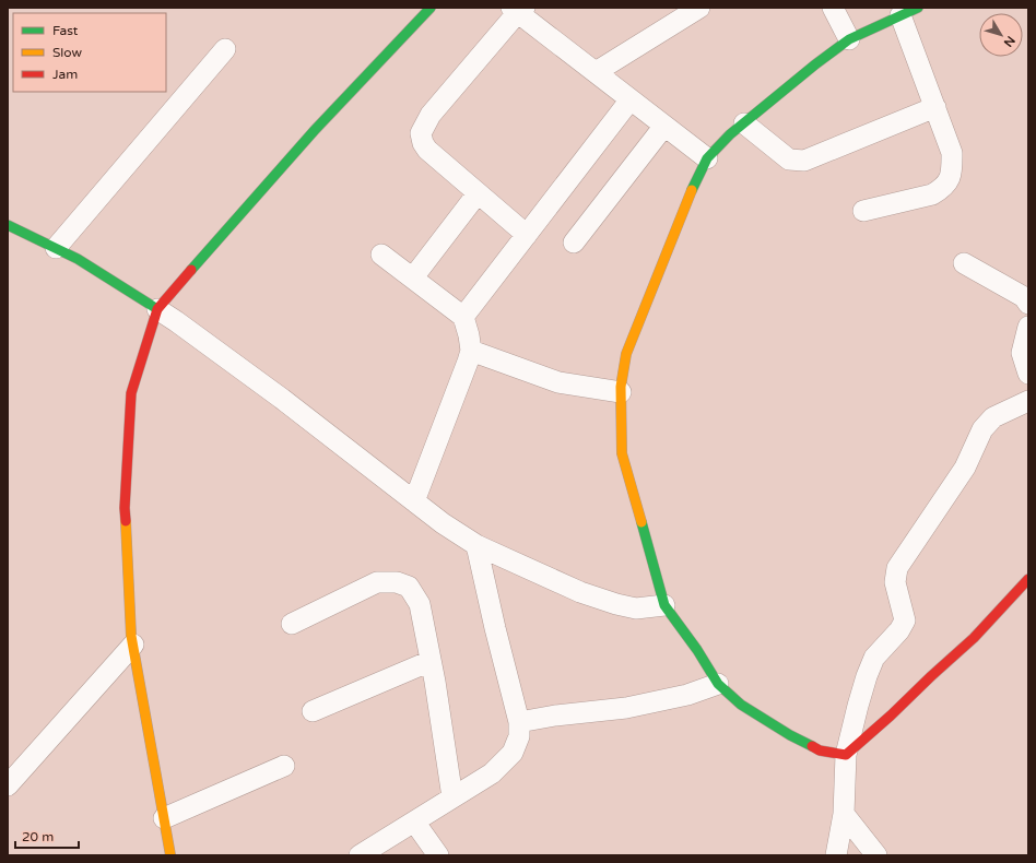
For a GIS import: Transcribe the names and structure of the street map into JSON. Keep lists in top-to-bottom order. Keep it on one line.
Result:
{"legend":["Fast","Slow","Jam"],"scale_bar":"20 m","north":"bottom right"}
